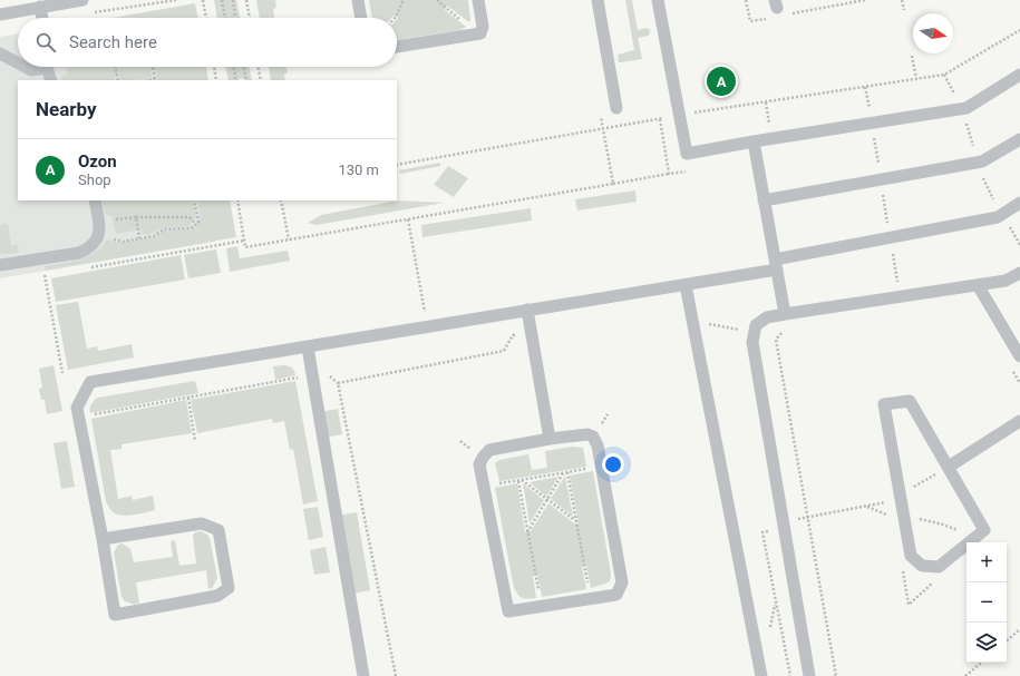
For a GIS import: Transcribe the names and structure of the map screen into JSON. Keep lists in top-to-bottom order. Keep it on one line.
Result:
{"north":"right","page":{"search":"Search here","pins":"A","heading":"Nearby","list":[{"mark":"A","name":"Ozon","note":"Shop","value":"130 m"}],"map_buttons":["+","−"]}}
